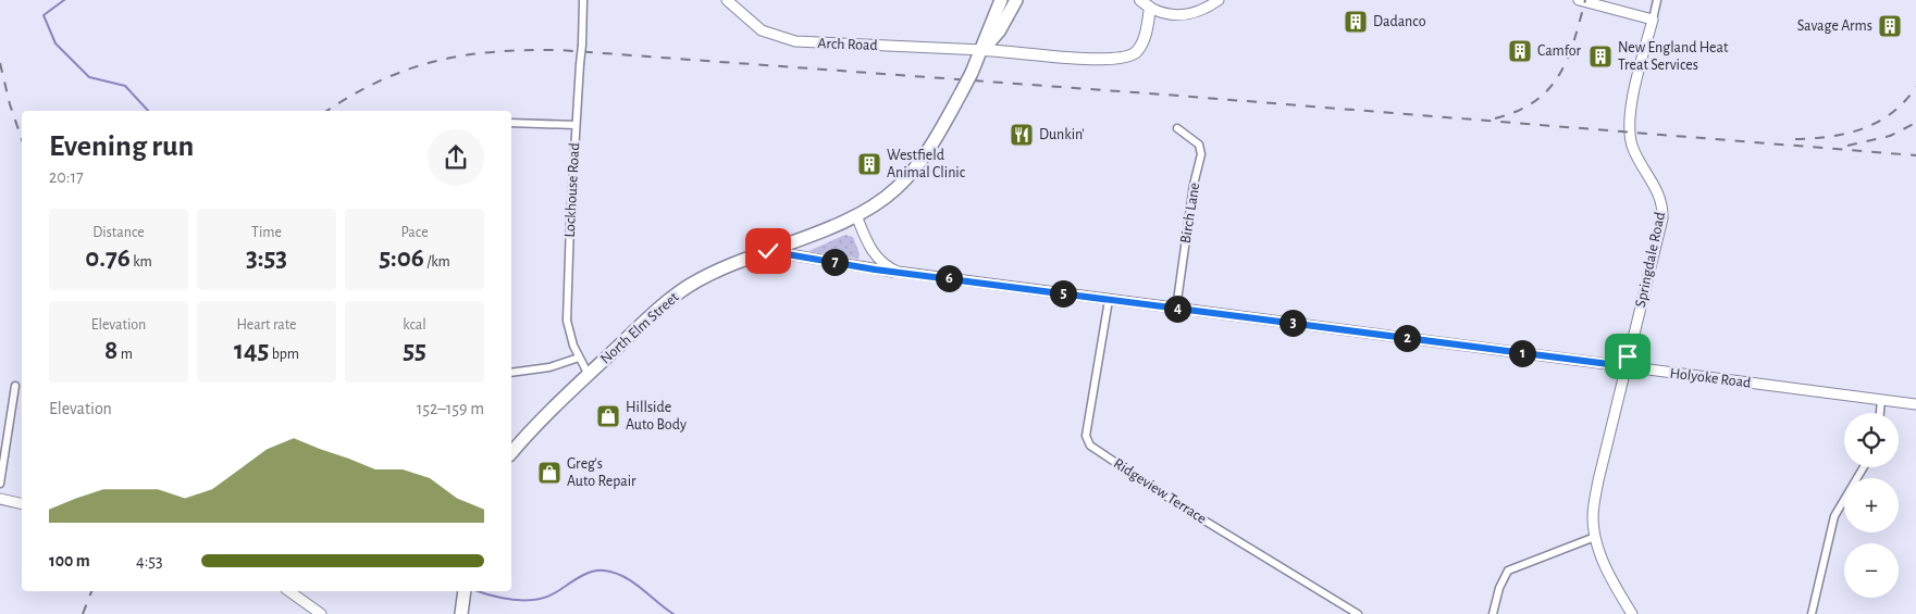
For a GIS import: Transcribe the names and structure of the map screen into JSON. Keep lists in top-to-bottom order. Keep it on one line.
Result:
{"streets":{"highway":["North Elm Street"],"street":["Arch Road","Lockhouse Road","Birch Lane","Springdale Road","Holyoke Road","Ridgeview Terrace"]},"crossings":[["Arch Road","North Elm Street"],["Lockhouse Road","North Elm Street"],["Birch Lane","Holyoke Road"],["Springdale Road","Holyoke Road"],["North Elm Street","Holyoke Road"],["Holyoke Road","Ridgeview Terrace"]],"places":{"building":["Dadanco","Savage Arms","Camfor","New England Heat Treat Services","Westfield Animal Clinic"],"restaurant":["Dunkin'"],"shop":["Hillside Auto Body","Greg's Auto Repair"]},"page":{"heading":["Evening run","20:17"],"stats":[["Distance","0.76 km"],["Time","3:53"],["Pace","5:06 /km"],["Elevation","8 m"],["Heart rate","145 bpm"],["kcal","55"]],"pins":["7","6","5","4","3","2","1"],"chart":["Elevation","152–159 m"],"map_buttons":["+","−"],"list":[{"name":"100 m","note":"4:53"}]}}
